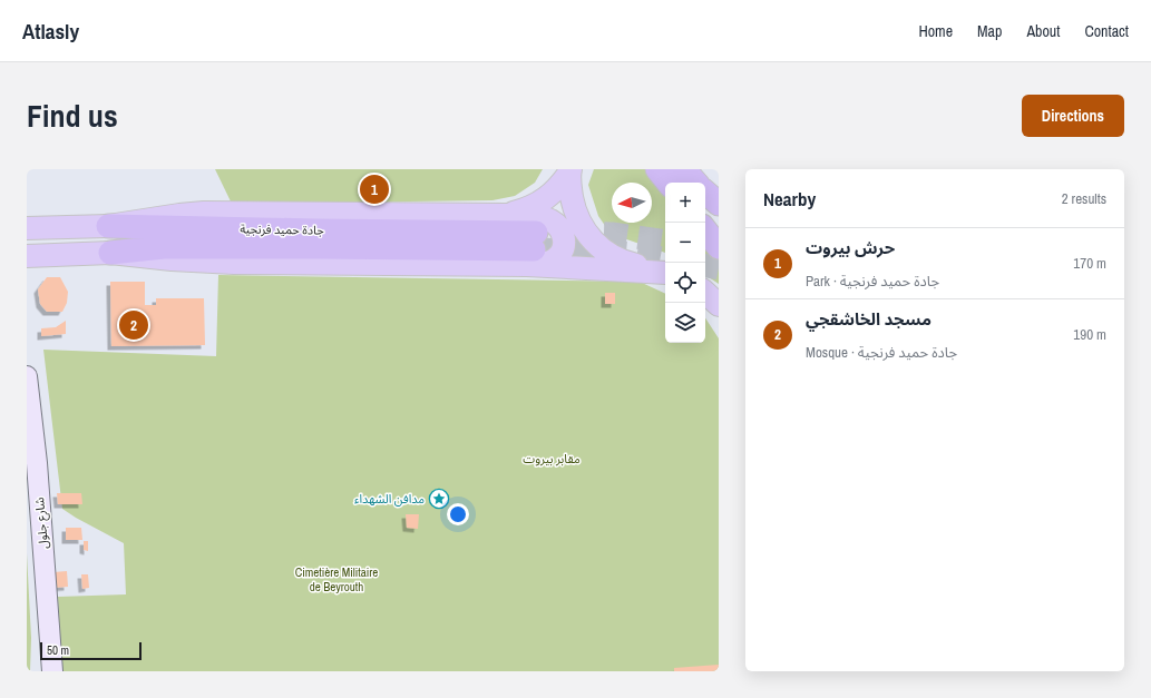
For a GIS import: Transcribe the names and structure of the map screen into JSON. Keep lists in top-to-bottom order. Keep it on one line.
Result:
{"streets":{"highway":["جادة حميد فرنجية"],"main road":["شارع جلول"]},"parks":["مقابر بيروت","Cimetière Militaire de Beyrouth"],"places":{"place":["مدافن الشهداء"]},"scale_bar":"50 m","north":"left","page":{"header":"Atlasly","nav":["Home","Map","About","Contact"],"title":"Find us","buttons":"Directions","heading":["Nearby","2 results"],"pins":["1","2"],"map_buttons":["+","−"],"list":[{"mark":"1","name":"حرش بيروت","note":"Park · جادة حميد فرنجية","value":"170 m"},{"mark":"2","name":"مسجد الخاشقجي","note":"Mosque · جادة حميد فرنجية","value":"190 m"}],"scale":"50 m"}}
